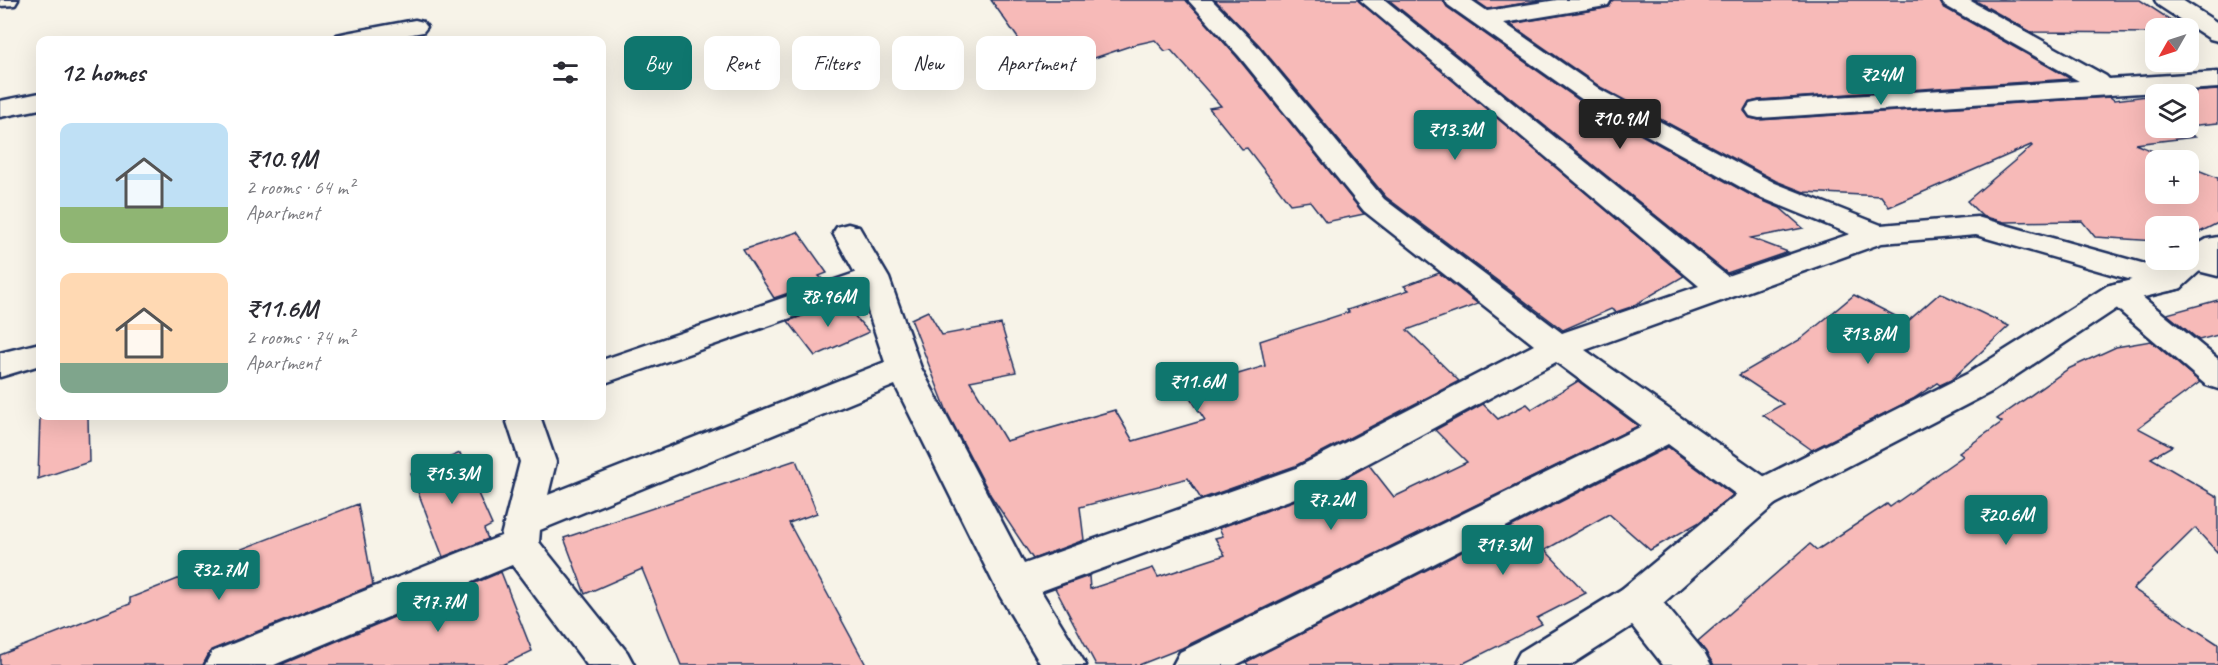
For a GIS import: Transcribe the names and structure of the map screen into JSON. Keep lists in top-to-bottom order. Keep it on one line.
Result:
{"north":"bottom left","page":{"map_buttons":["+","−"],"chip":["Buy","Rent","Filters","New","Apartment"],"heading":"12 homes","price":["₹24M","₹10.9M","₹13.3M","₹8.96M","₹13.8M","₹11.6M","₹15.3M","₹7.2M","₹20.6M","₹17.3M","₹32.7M","₹17.7M"],"list":[{"name":"₹10.9M","note":"2 rooms · 64 m² · Apartment"},{"name":"₹11.6M","note":"2 rooms · 74 m² · Apartment"}]}}
